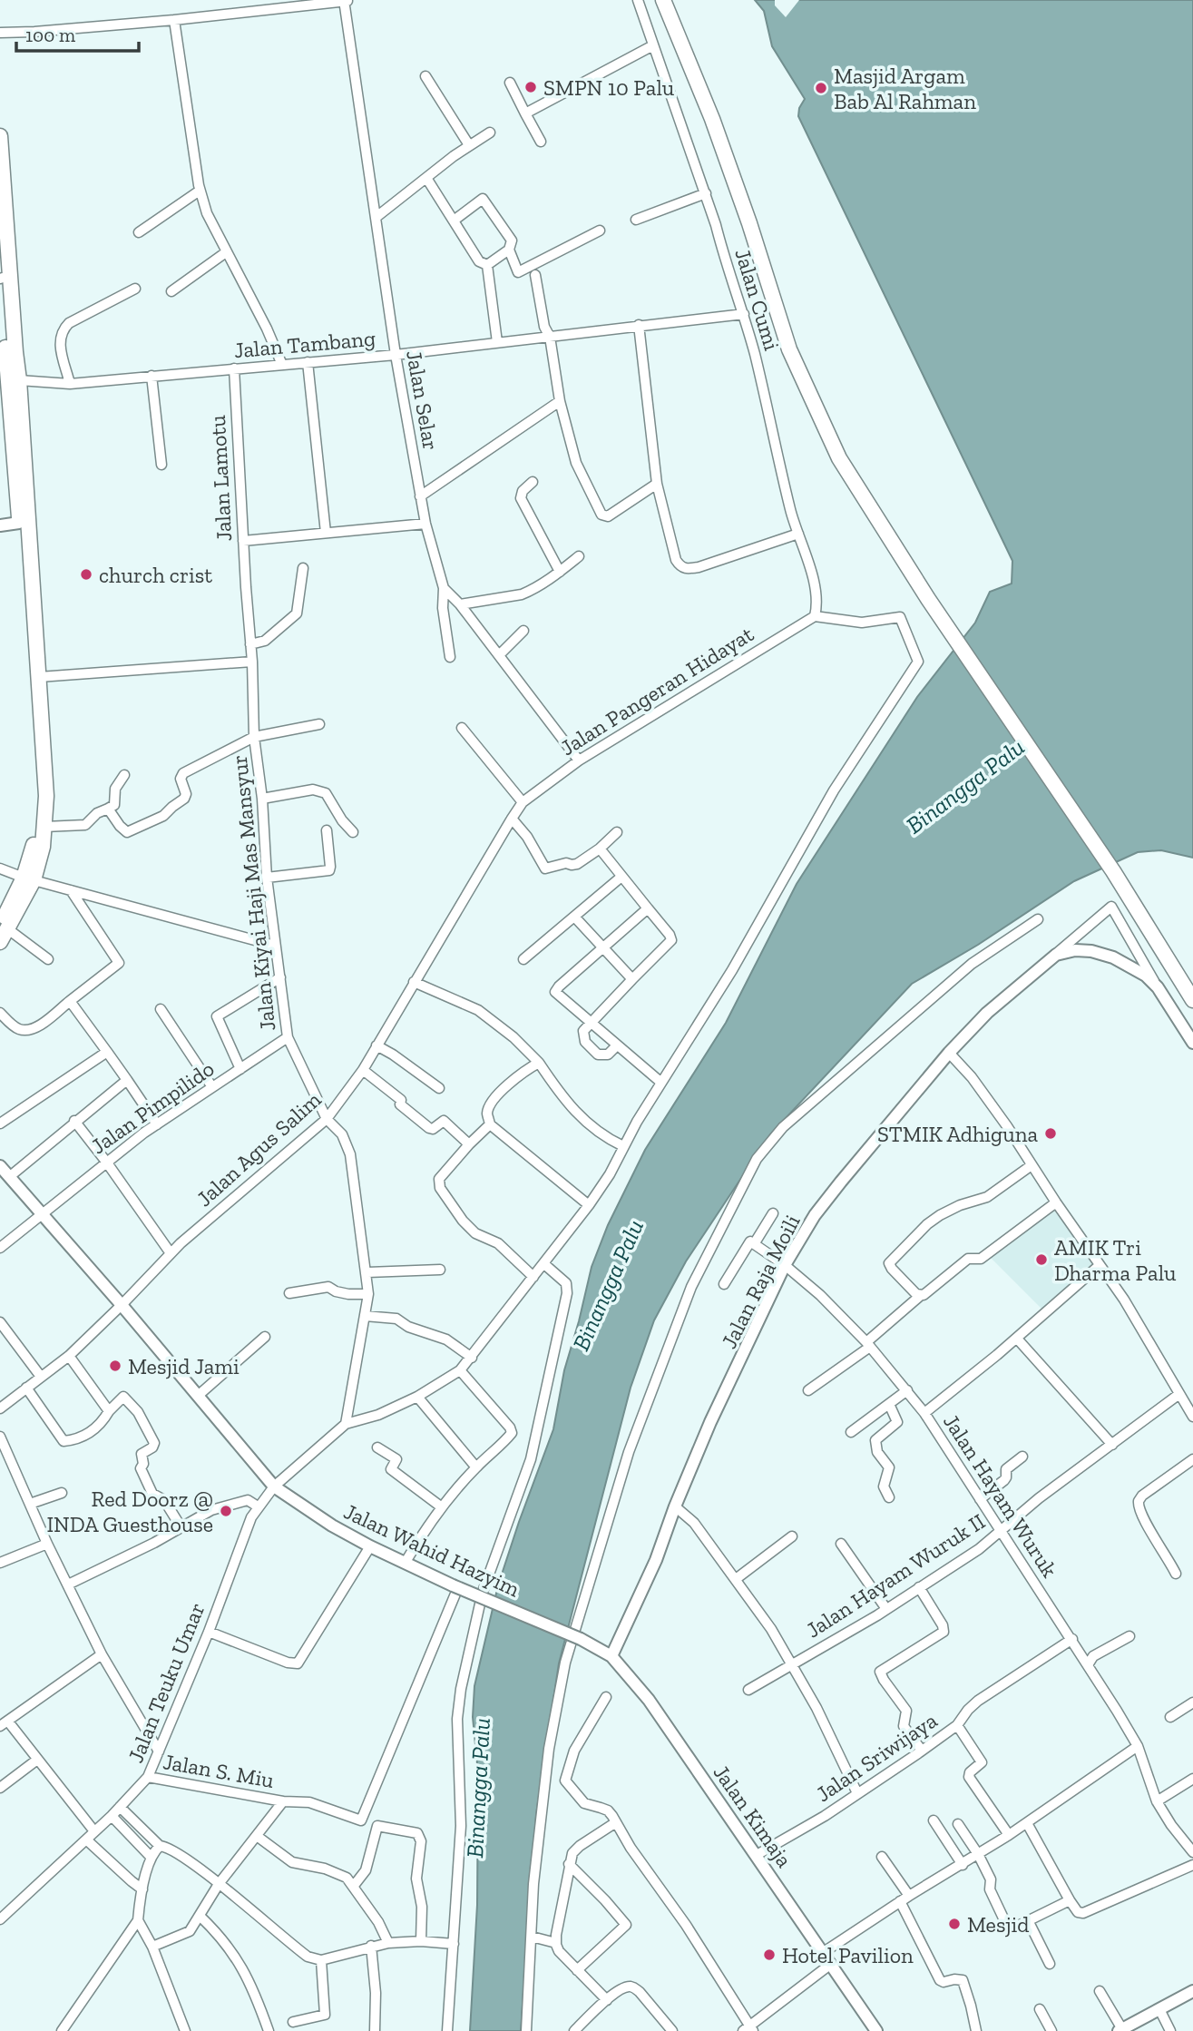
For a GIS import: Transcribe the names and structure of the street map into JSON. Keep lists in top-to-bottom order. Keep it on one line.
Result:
{"streets":{"street":["Jalan Cumi","Jalan Tambang","Jalan Selar","Jalan Lamotu","Jalan Pangeran Hidayat","Jalan Kiyai Haji Mas Mansyur","Jalan Pimpilido","Jalan Agus Salim","Jalan Raja Moili","Jalan Hayam Wuruk","Jalan Wahid Hazyim","Jalan Hayam Wuruk II","Jalan Teuku Umar","Jalan Sriwijaya","Jalan S. Miu","Jalan Kimaja"]},"crossings":[["Jalan Cumi","Jalan Tambang"],["Jalan Cumi","Jalan Pangeran Hidayat"],["Jalan Tambang","Jalan Selar"],["Jalan Tambang","Jalan Lamotu"],["Jalan Selar","Jalan Pangeran Hidayat"],["Jalan Lamotu","Jalan Kiyai Haji Mas Mansyur"],["Jalan Pangeran Hidayat","Jalan Agus Salim"],["Jalan Kiyai Haji Mas Mansyur","Jalan Pimpilido"],["Jalan Kiyai Haji Mas Mansyur","Jalan Agus Salim"],["Jalan Pimpilido","Jalan Wahid Hazyim"],["Jalan Agus Salim","Jalan Wahid Hazyim"],["Jalan Raja Moili","Jalan Hayam Wuruk"],["Jalan Raja Moili","Jalan Kimaja"],["Jalan Hayam Wuruk","Jalan Hayam Wuruk II"],["Jalan Hayam Wuruk","Jalan Sriwijaya"],["Jalan Wahid Hazyim","Jalan Teuku Umar"],["Jalan Wahid Hazyim","Jalan Kimaja"],["Jalan Teuku Umar","Jalan S. Miu"],["Jalan Sriwijaya","Jalan Kimaja"]],"water":["Binangga Palu"],"places":["SMPN 10 Palu","Masjid Argam Bab Al Rahman","church crist","STMIK Adhiguna","AMIK Tri Dharma Palu","Mesjid Jami","Red Doorz @ INDA Guesthouse","Mesjid","Hotel Pavilion"],"scale_bar":"100 m"}
